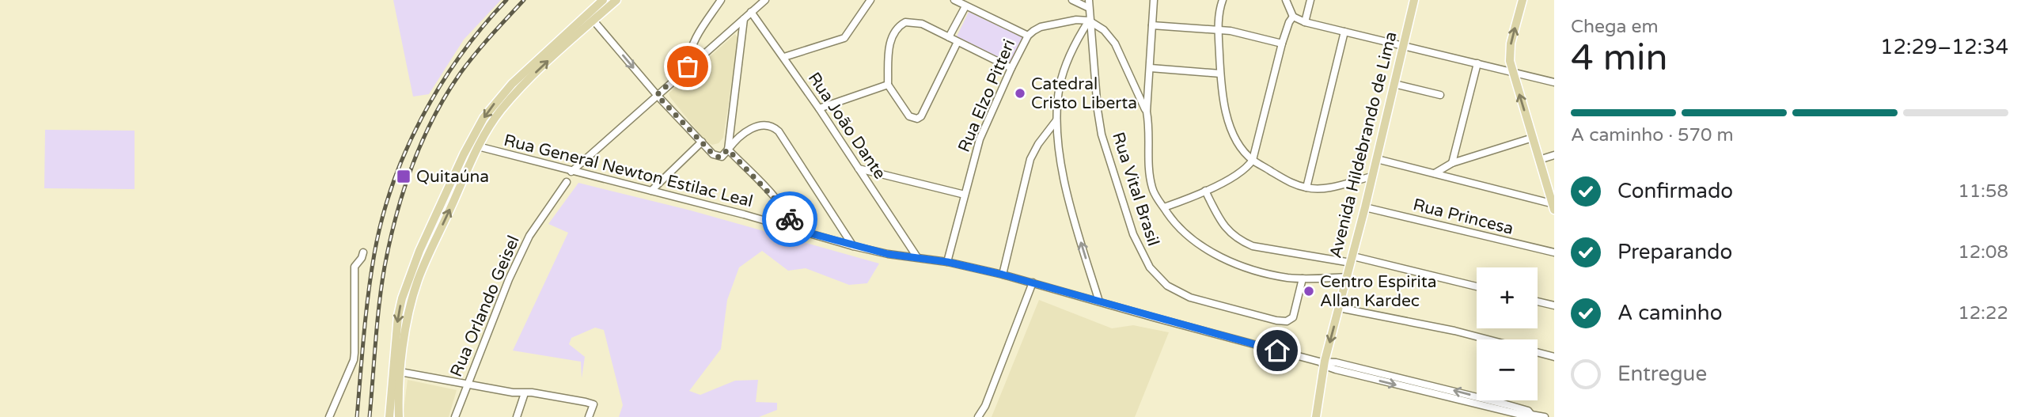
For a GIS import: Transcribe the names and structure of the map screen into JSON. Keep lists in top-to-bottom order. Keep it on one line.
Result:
{"streets":{"main road":["Avenida Hildebrando de Lima"],"street":["Rua Elzo Pitteri","Rua João Dante","Rua General Newton Estilac Leal","Rua Vital Brasil","Rua Princesa","Rua Orlando Geisel"]},"crossings":[["Rua Elzo Pitteri","Rua General Newton Estilac Leal"],["Rua Elzo Pitteri","Rua Vital Brasil"],["Rua João Dante","Rua General Newton Estilac Leal"],["Avenida Hildebrando de Lima","Rua General Newton Estilac Leal"],["Avenida Hildebrando de Lima","Rua Princesa"]],"places":{"other":["Catedral Cristo Liberta","Centro Espirita Allan Kardec"],"transit":["Quitaúna"]},"page":{"heading":["4 min","Chega em","12:29–12:34"],"bar":"A caminho · 570 m","list":[["Confirmado","11:58"],["Preparando","12:08"],["A caminho","12:22"],"Entregue"],"map_buttons":["+","−"]}}
